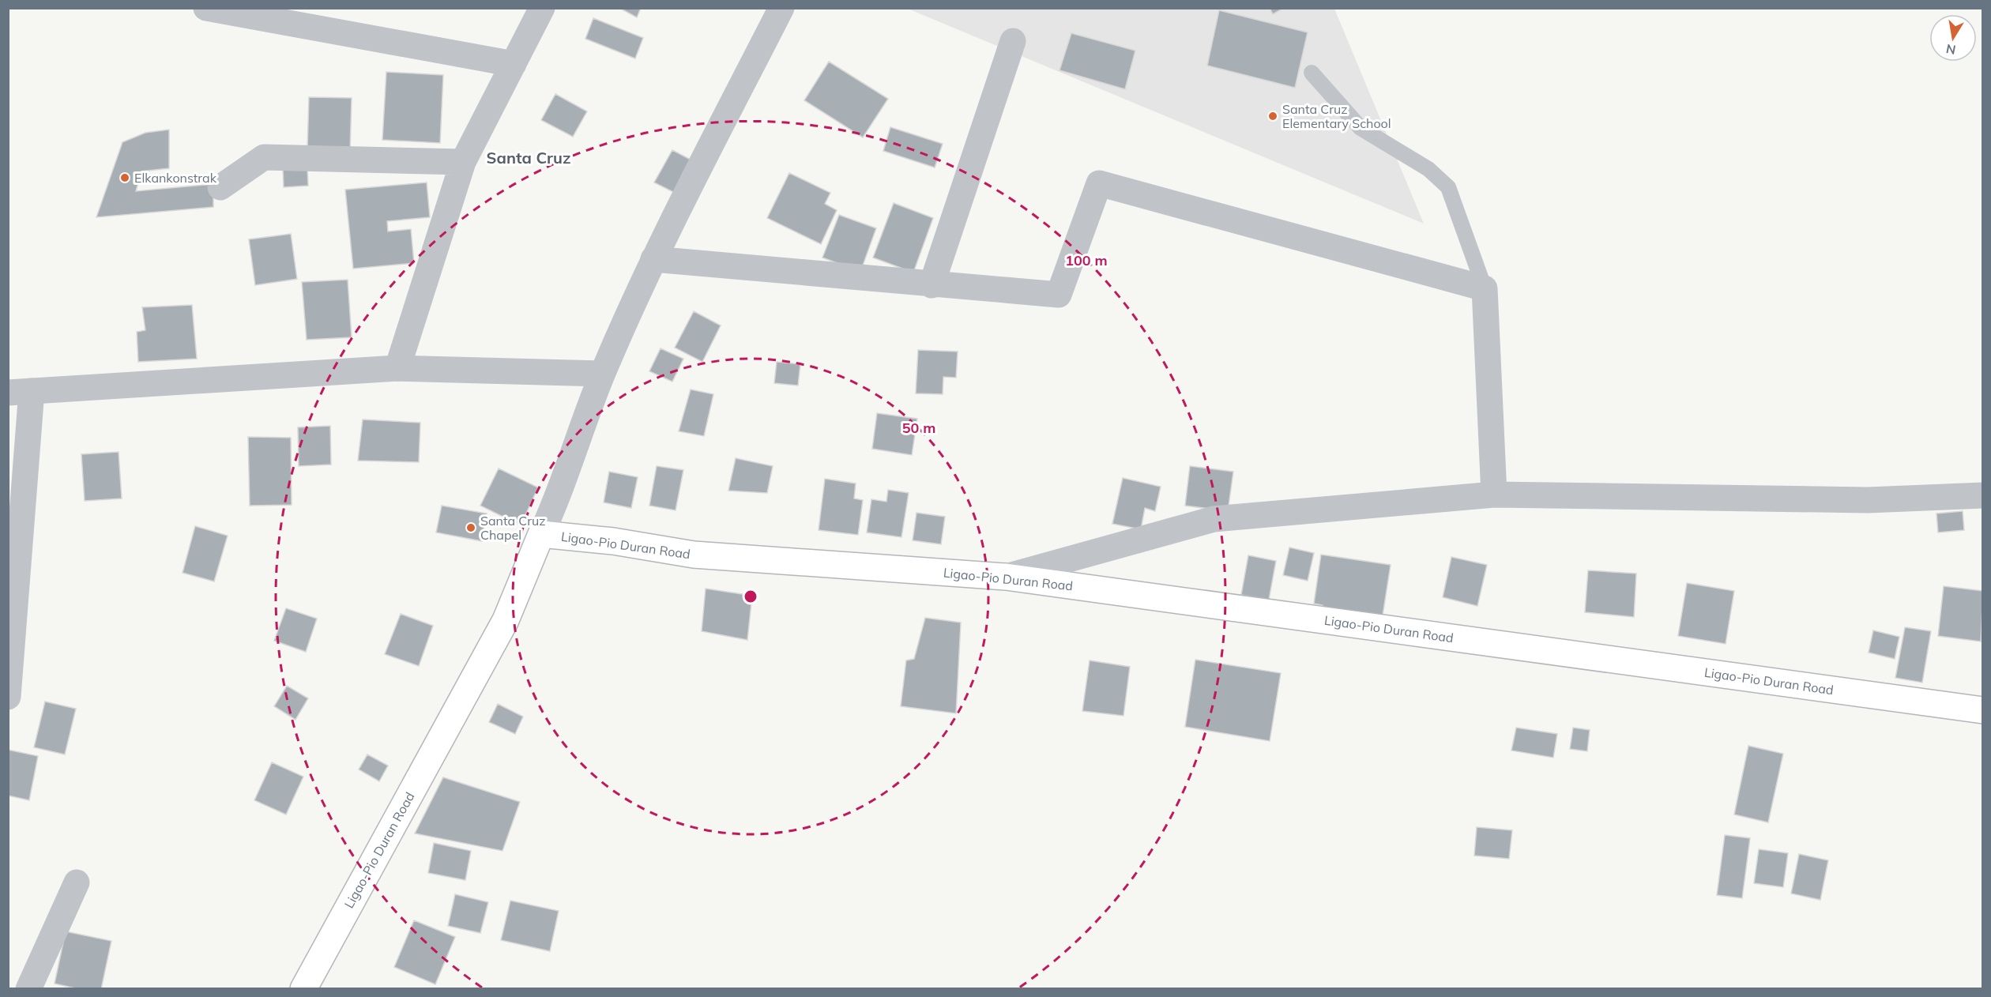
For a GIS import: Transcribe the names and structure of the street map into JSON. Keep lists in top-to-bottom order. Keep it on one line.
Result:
{"streets":{"main road":["Ligao-Pio Duran Road"]},"districts":["Santa Cruz"],"places":["Santa Cruz Elementary School","Elkankonstrak","Santa Cruz Chapel"],"north":"bottom","rings":["100 m","50 m"]}
